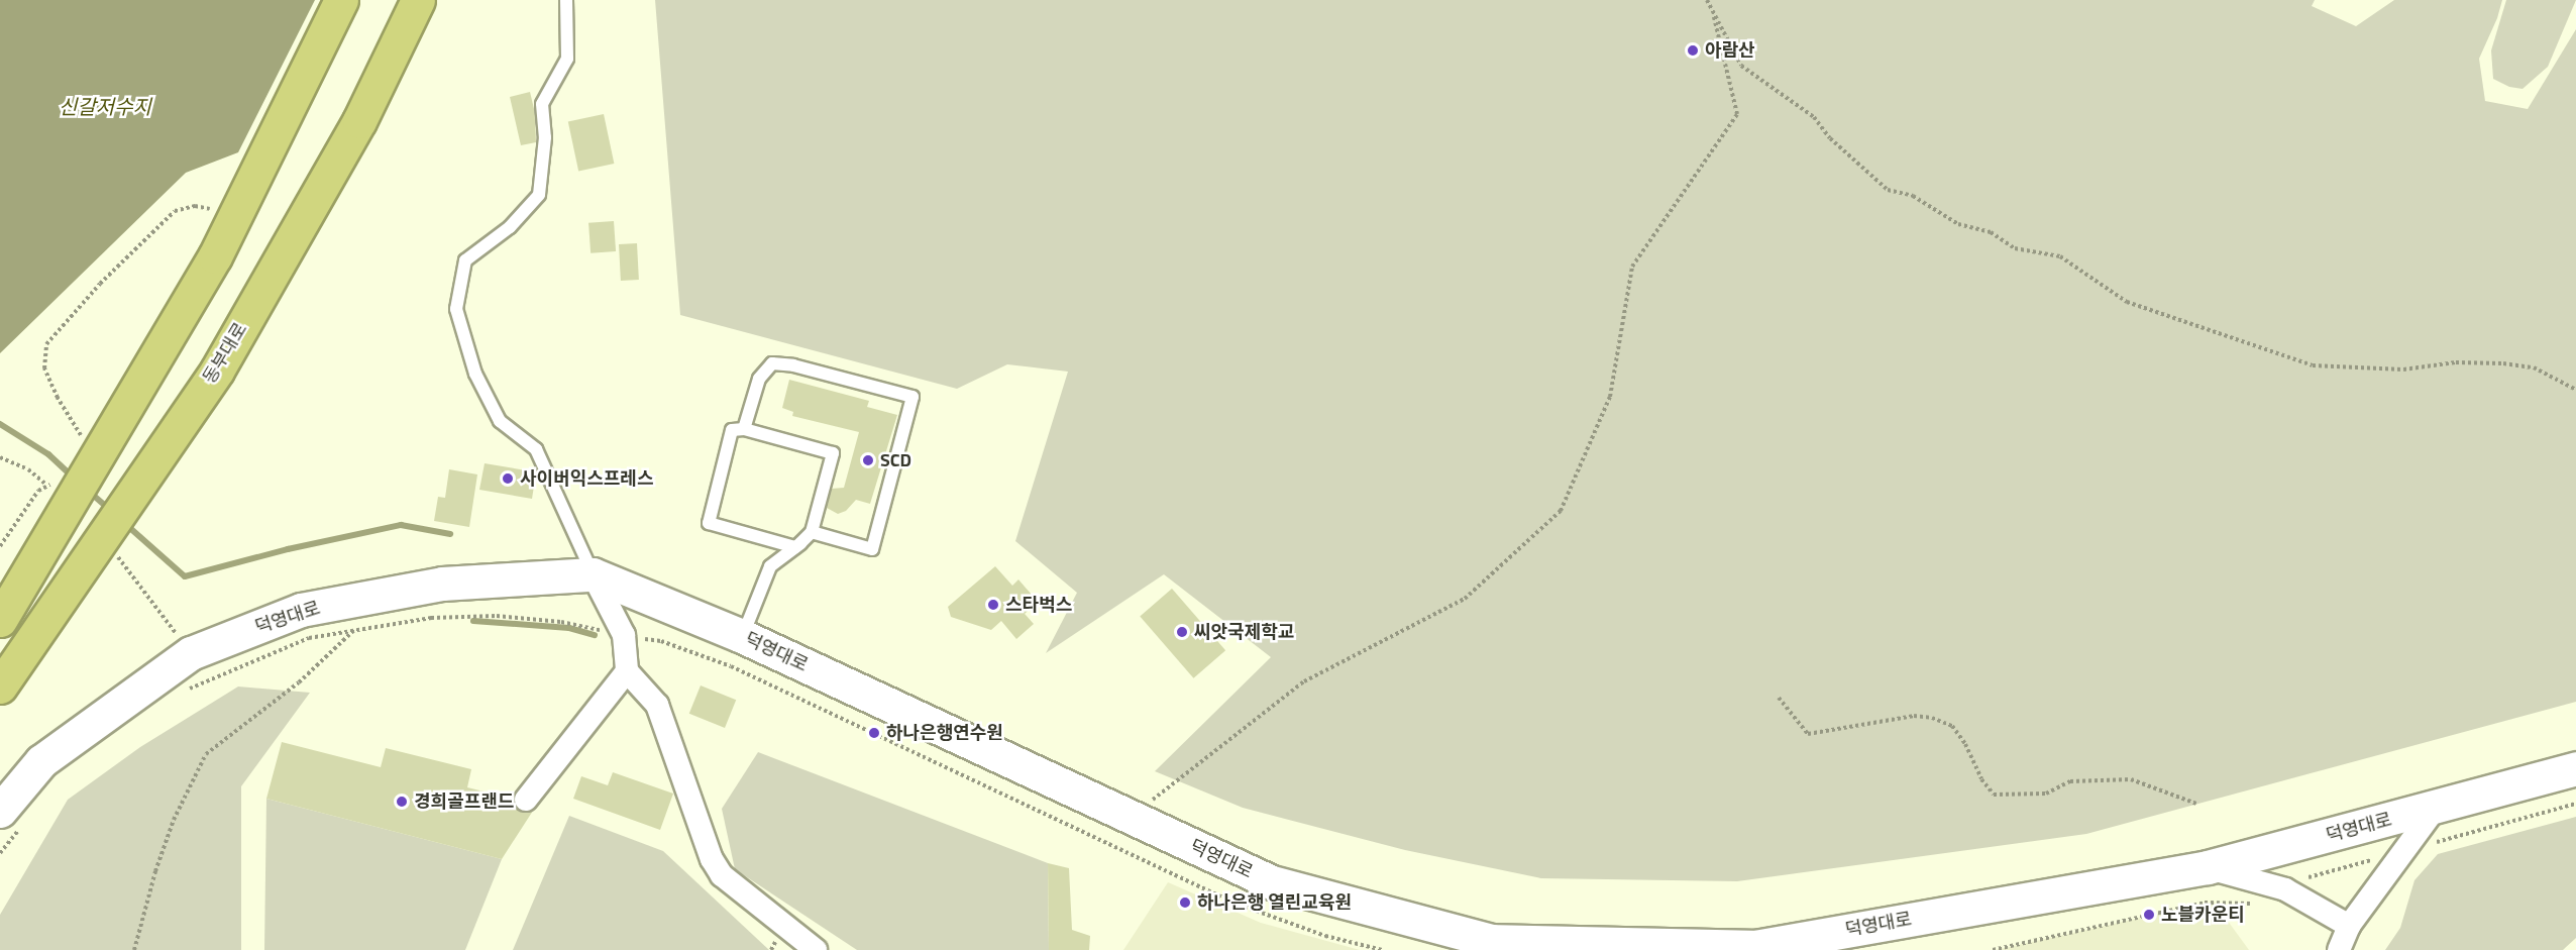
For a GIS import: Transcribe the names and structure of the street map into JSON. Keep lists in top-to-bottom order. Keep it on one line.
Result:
{"streets":{"highway":["동부대로"],"main road":["덕영대로"]},"water":["신갈저수지"],"places":["아람산","SCD","사이버익스프레스","스타벅스","씨앗국제학교","하나은행연수원","경희골프랜드","하나은행 열린교육원","노블카운티"]}
